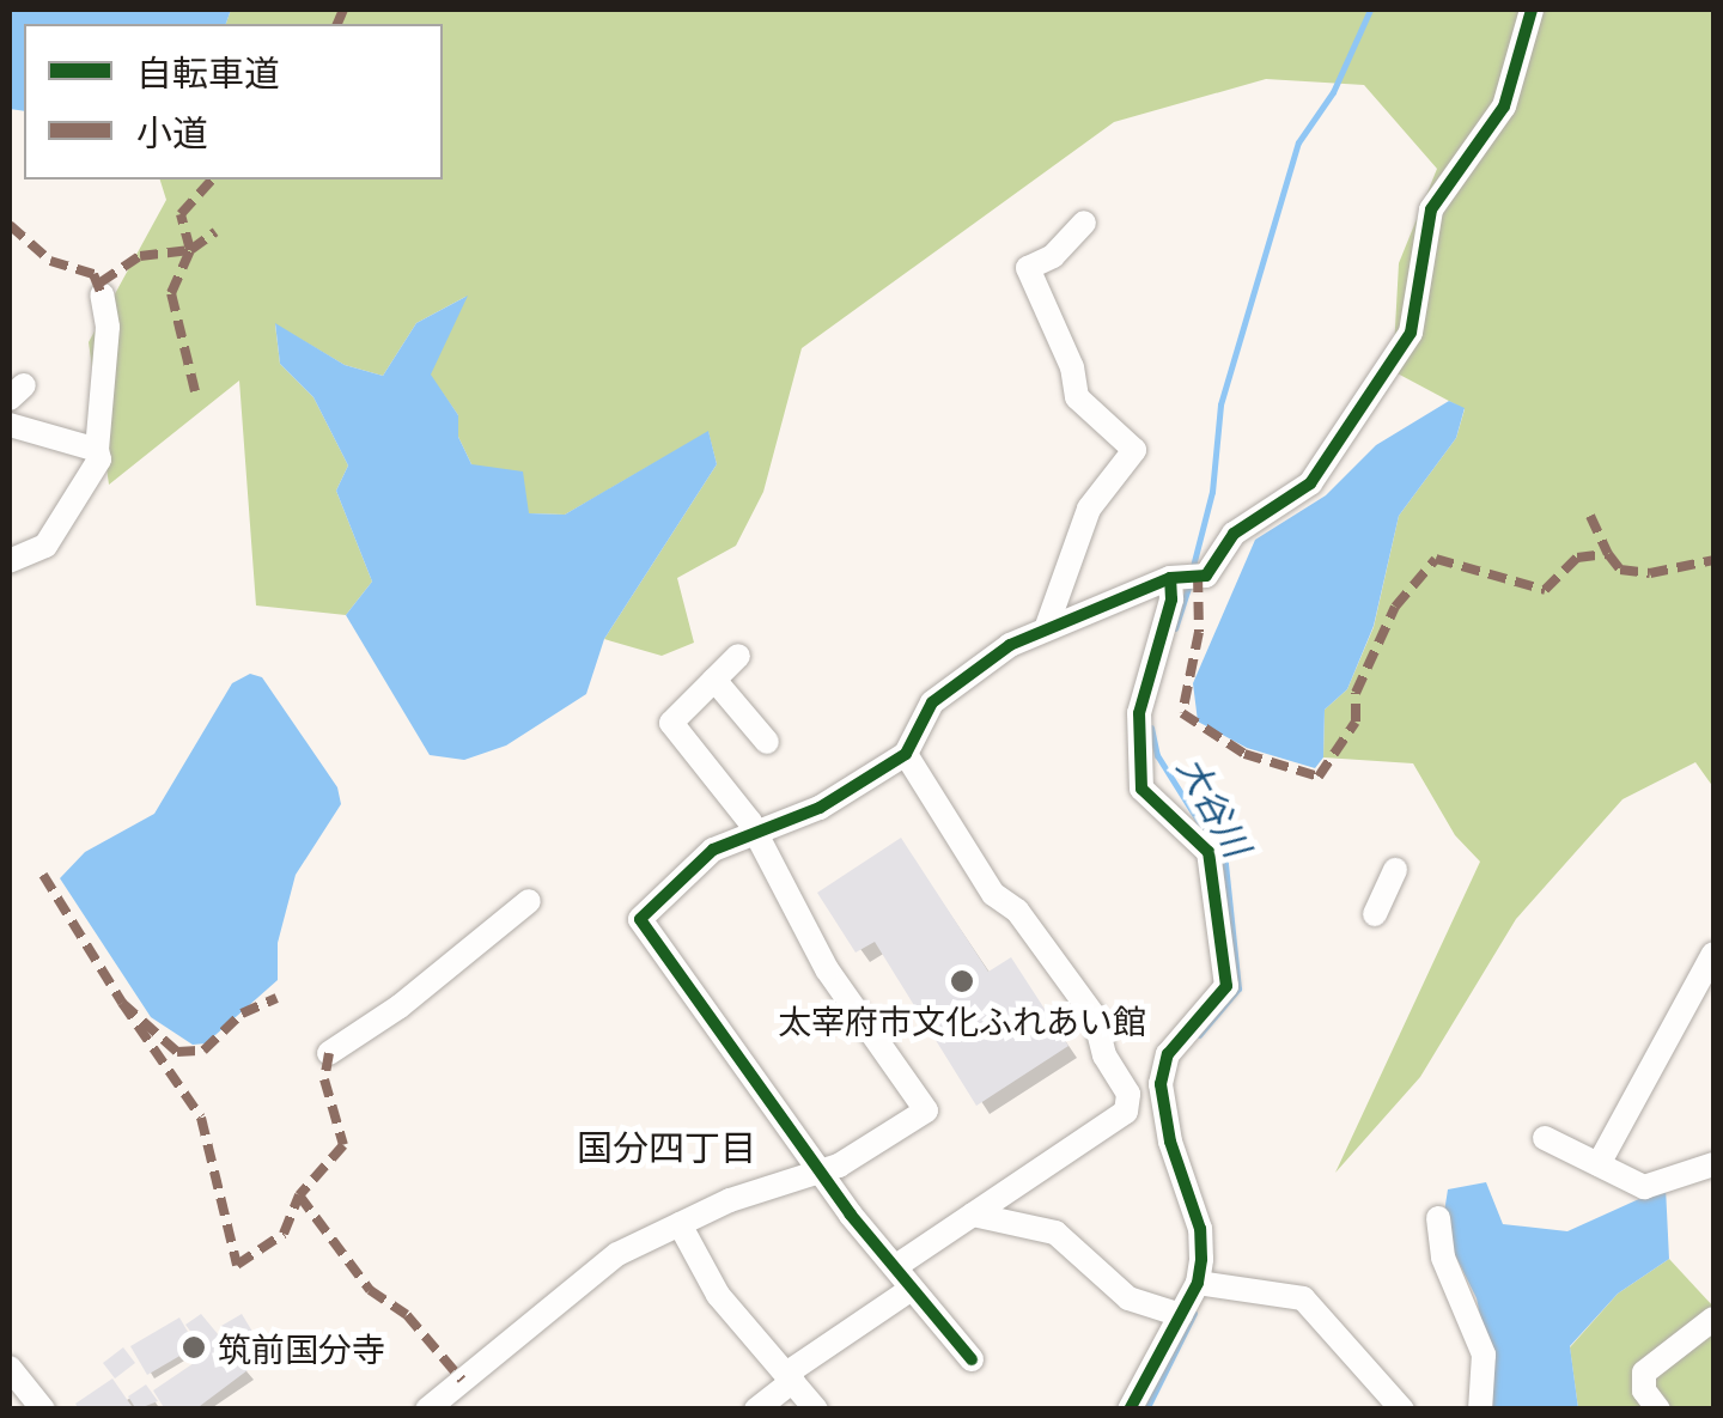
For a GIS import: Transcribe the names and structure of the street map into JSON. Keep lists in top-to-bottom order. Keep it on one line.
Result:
{"districts":["国分四丁目"],"water":["大谷川"],"places":["太宰府市文化ふれあい館","筑前国分寺"],"legend":["自転車道","小道"]}
